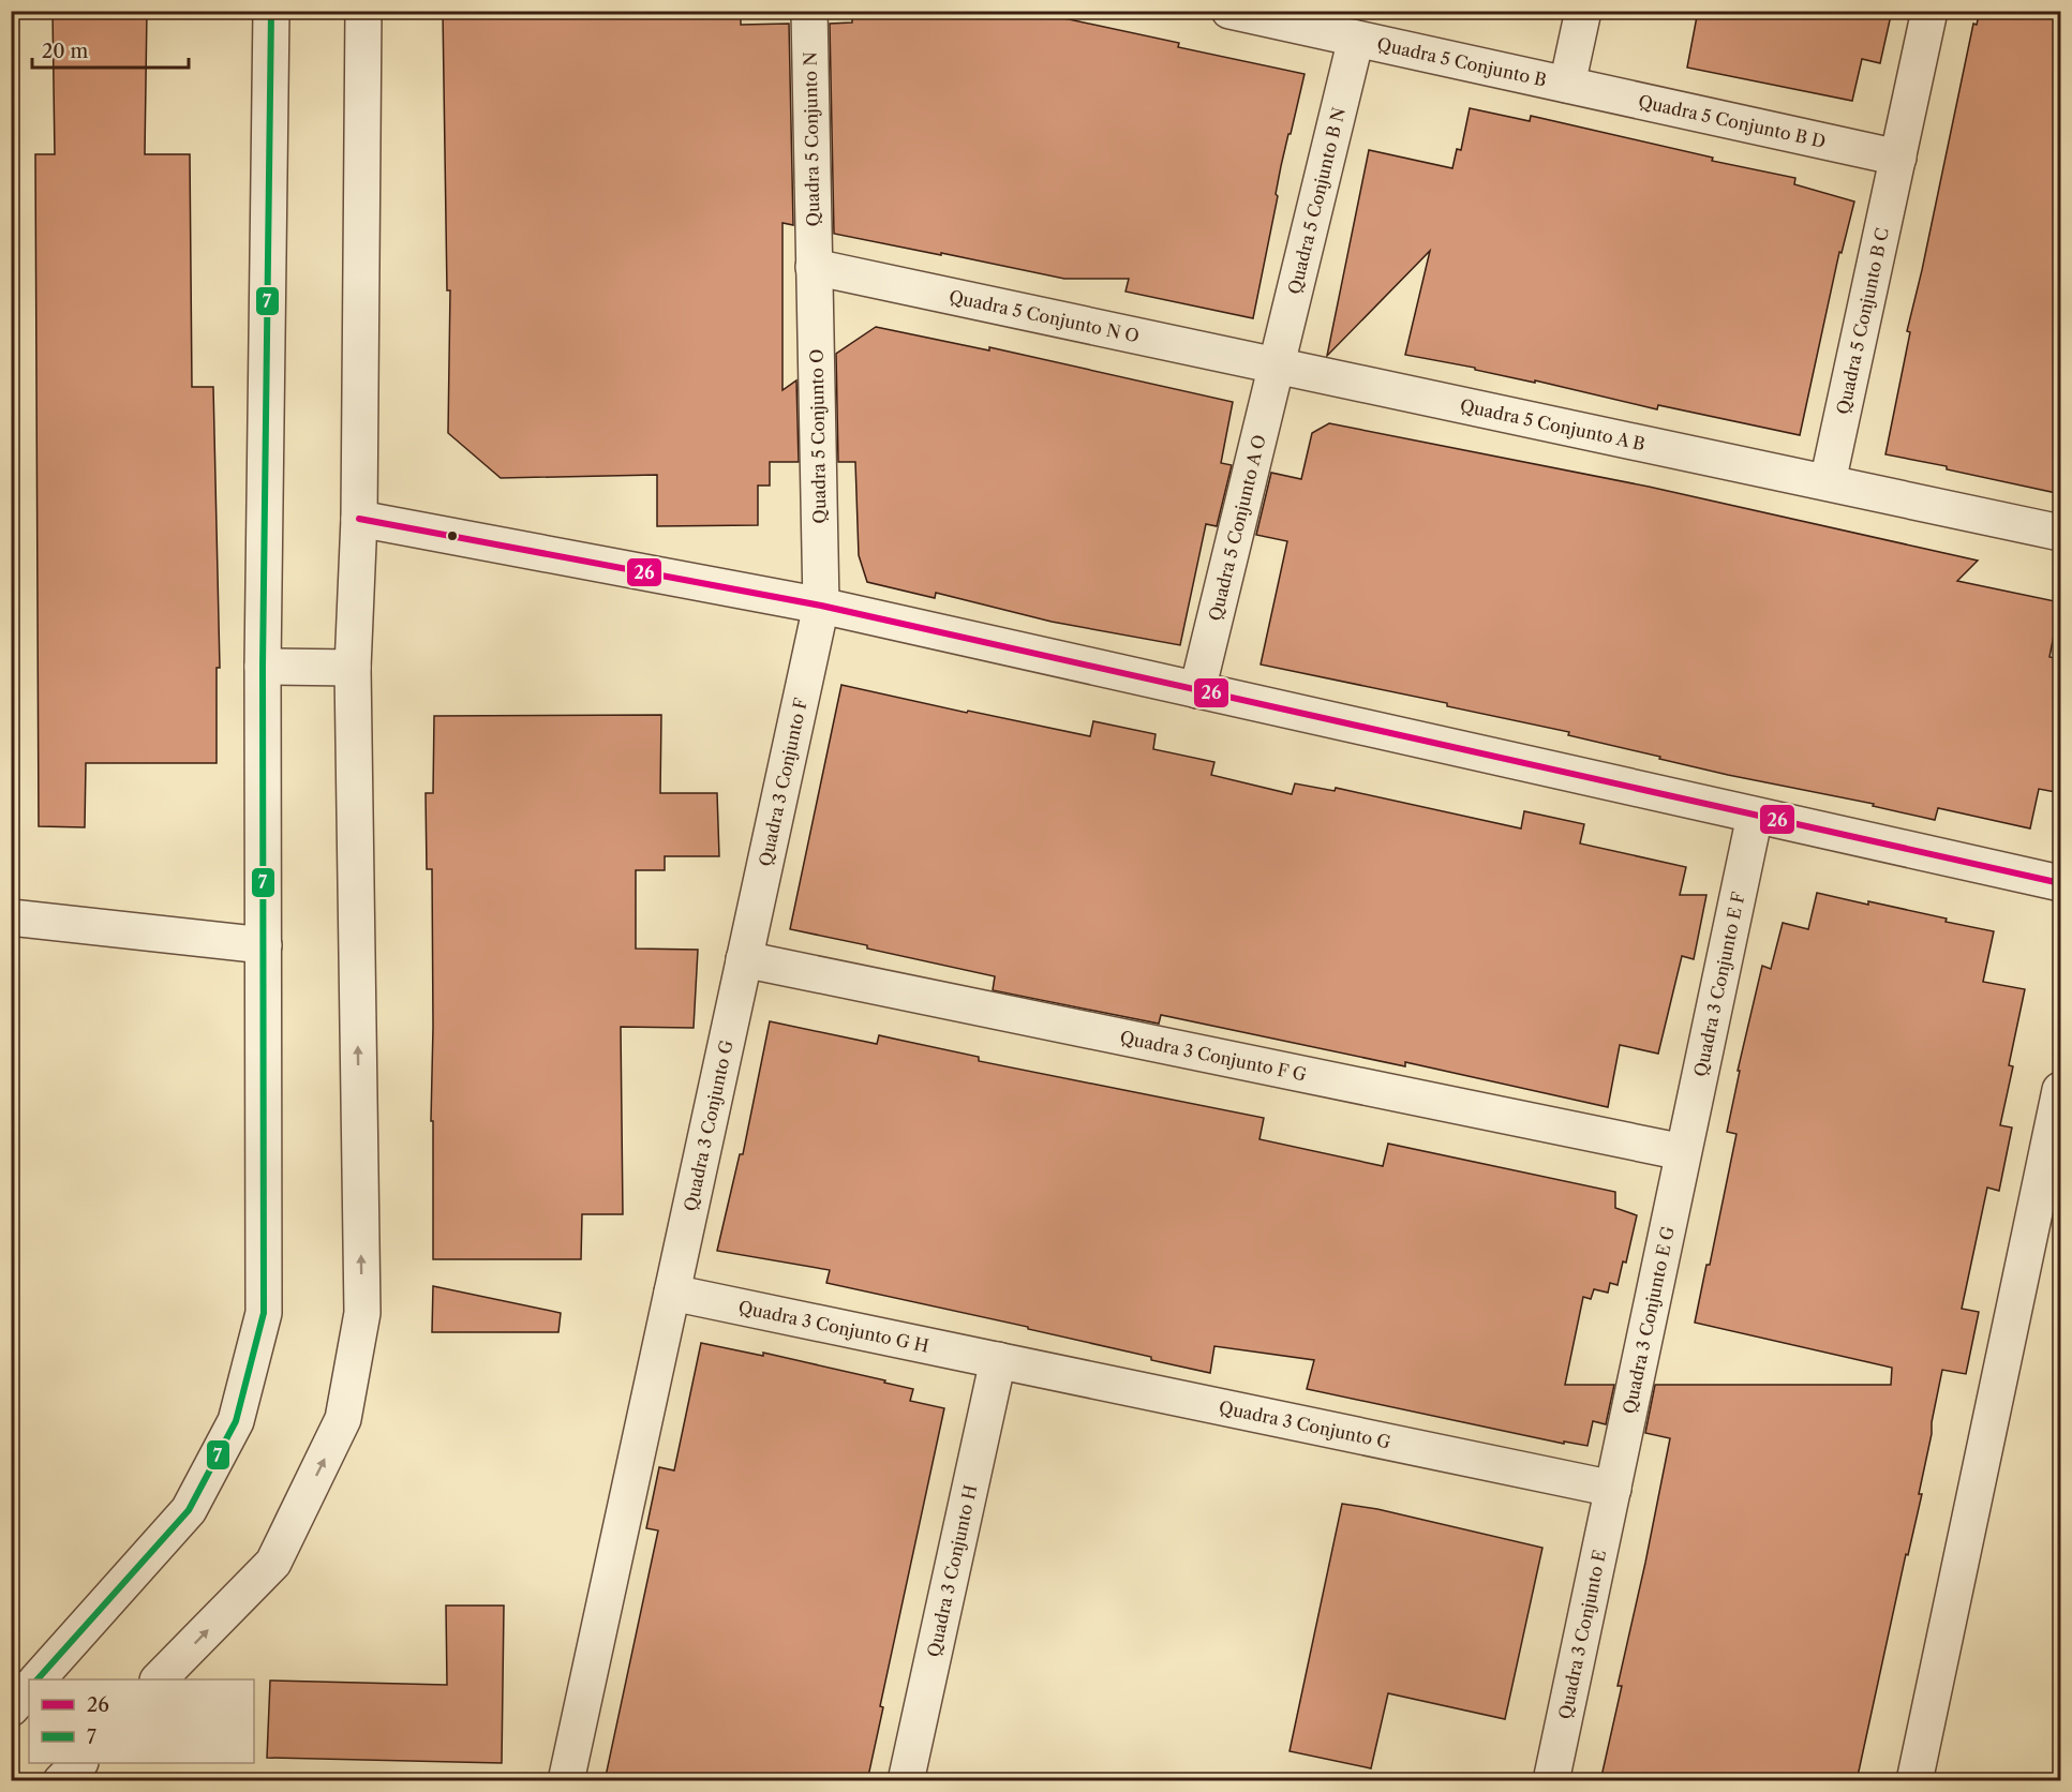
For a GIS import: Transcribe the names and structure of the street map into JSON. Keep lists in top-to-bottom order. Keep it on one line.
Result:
{"streets":{"street":["Quadra 5 Conjunto B","Quadra 5 Conjunto B D","Quadra 5 Conjunto N","Quadra 5 Conjunto B N","Quadra 5 Conjunto N O","Quadra 5 Conjunto B C","Quadra 5 Conjunto A B","Quadra 5 Conjunto O","Quadra 5 Conjunto A O","Quadra 3 Conjunto F","Quadra 3 Conjunto E F","Quadra 3 Conjunto F G","Quadra 3 Conjunto G","Quadra 3 Conjunto E G","Quadra 3 Conjunto G H","Quadra 3 Conjunto H","Quadra 3 Conjunto E"]},"crossings":[["Quadra 5 Conjunto B","Quadra 5 Conjunto B D"],["Quadra 5 Conjunto B","Quadra 5 Conjunto B N"],["Quadra 5 Conjunto B D","Quadra 5 Conjunto B C"],["Quadra 5 Conjunto N","Quadra 5 Conjunto N O"],["Quadra 5 Conjunto N","Quadra 5 Conjunto O"],["Quadra 5 Conjunto B N","Quadra 5 Conjunto N O"],["Quadra 5 Conjunto B N","Quadra 5 Conjunto A B"],["Quadra 5 Conjunto B N","Quadra 5 Conjunto A O"],["Quadra 5 Conjunto N O","Quadra 5 Conjunto A B"],["Quadra 5 Conjunto N O","Quadra 5 Conjunto O"],["Quadra 5 Conjunto N O","Quadra 5 Conjunto A O"],["Quadra 5 Conjunto B C","Quadra 5 Conjunto A B"],["Quadra 5 Conjunto A B","Quadra 5 Conjunto A O"],["Quadra 5 Conjunto O","Quadra 3 Conjunto F"],["Quadra 3 Conjunto F","Quadra 3 Conjunto F G"],["Quadra 3 Conjunto F","Quadra 3 Conjunto G"],["Quadra 3 Conjunto E F","Quadra 3 Conjunto F G"],["Quadra 3 Conjunto E F","Quadra 3 Conjunto E G"],["Quadra 3 Conjunto F G","Quadra 3 Conjunto G"],["Quadra 3 Conjunto F G","Quadra 3 Conjunto E G"],["Quadra 3 Conjunto G","Quadra 3 Conjunto E G"],["Quadra 3 Conjunto G","Quadra 3 Conjunto G H"],["Quadra 3 Conjunto G","Quadra 3 Conjunto H"],["Quadra 3 Conjunto G","Quadra 3 Conjunto E"],["Quadra 3 Conjunto E G","Quadra 3 Conjunto E"],["Quadra 3 Conjunto G H","Quadra 3 Conjunto H"]],"lines":["transit line 7","transit line 26"],"legend":["26","7"],"scale_bar":"20 m"}
